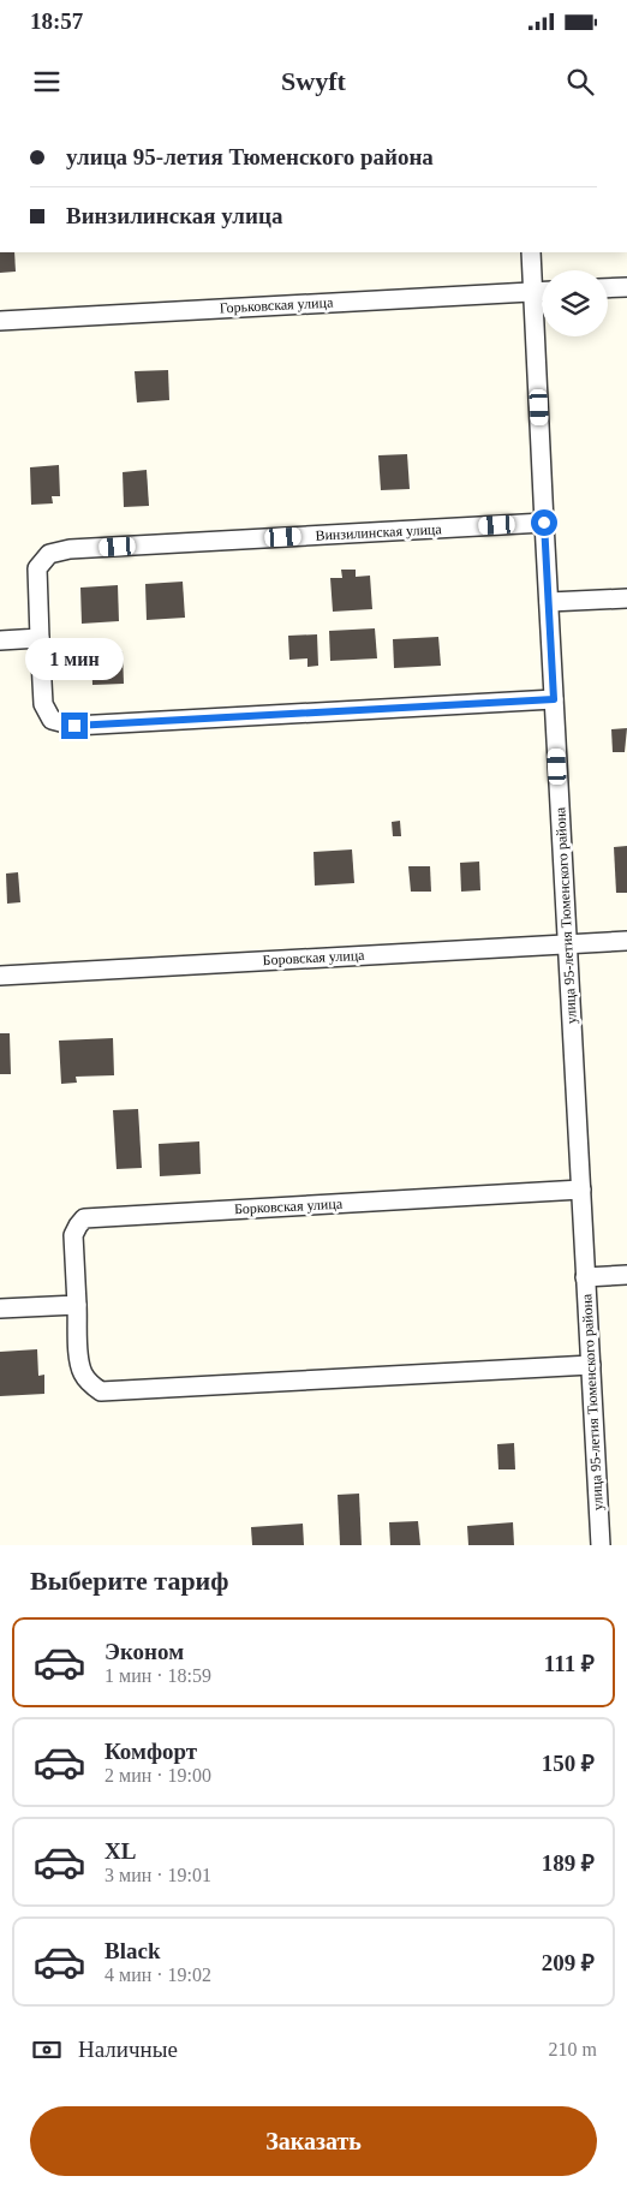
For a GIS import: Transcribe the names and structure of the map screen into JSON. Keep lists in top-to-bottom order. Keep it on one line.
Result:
{"streets":{"street":["Горьковская улица","Винзилинская улица","улица 95-летия Тюменского района","Боровская улица","Борковская улица"]},"crossings":[["Горьковская улица","улица 95-летия Тюменского района"],["Винзилинская улица","улица 95-летия Тюменского района"],["улица 95-летия Тюменского района","Боровская улица"],["улица 95-летия Тюменского района","Борковская улица"]],"page":{"status":"18:57","header":"Swyft","banner":["улица 95-летия Тюменского района","Винзилинская улица"],"bubble":"1 мин","heading":"Выберите тариф","list":[{"name":"Эконом","note":"1 мин · 18:59","value":"111 ₽"},{"name":"Комфорт","note":"2 мин · 19:00","value":"150 ₽"},{"name":"XL","note":"3 мин · 19:01","value":"189 ₽"},{"name":"Black","note":"4 мин · 19:02","value":"209 ₽"}],"pay":["Наличные","210 m"],"buttons":"Заказать"}}
